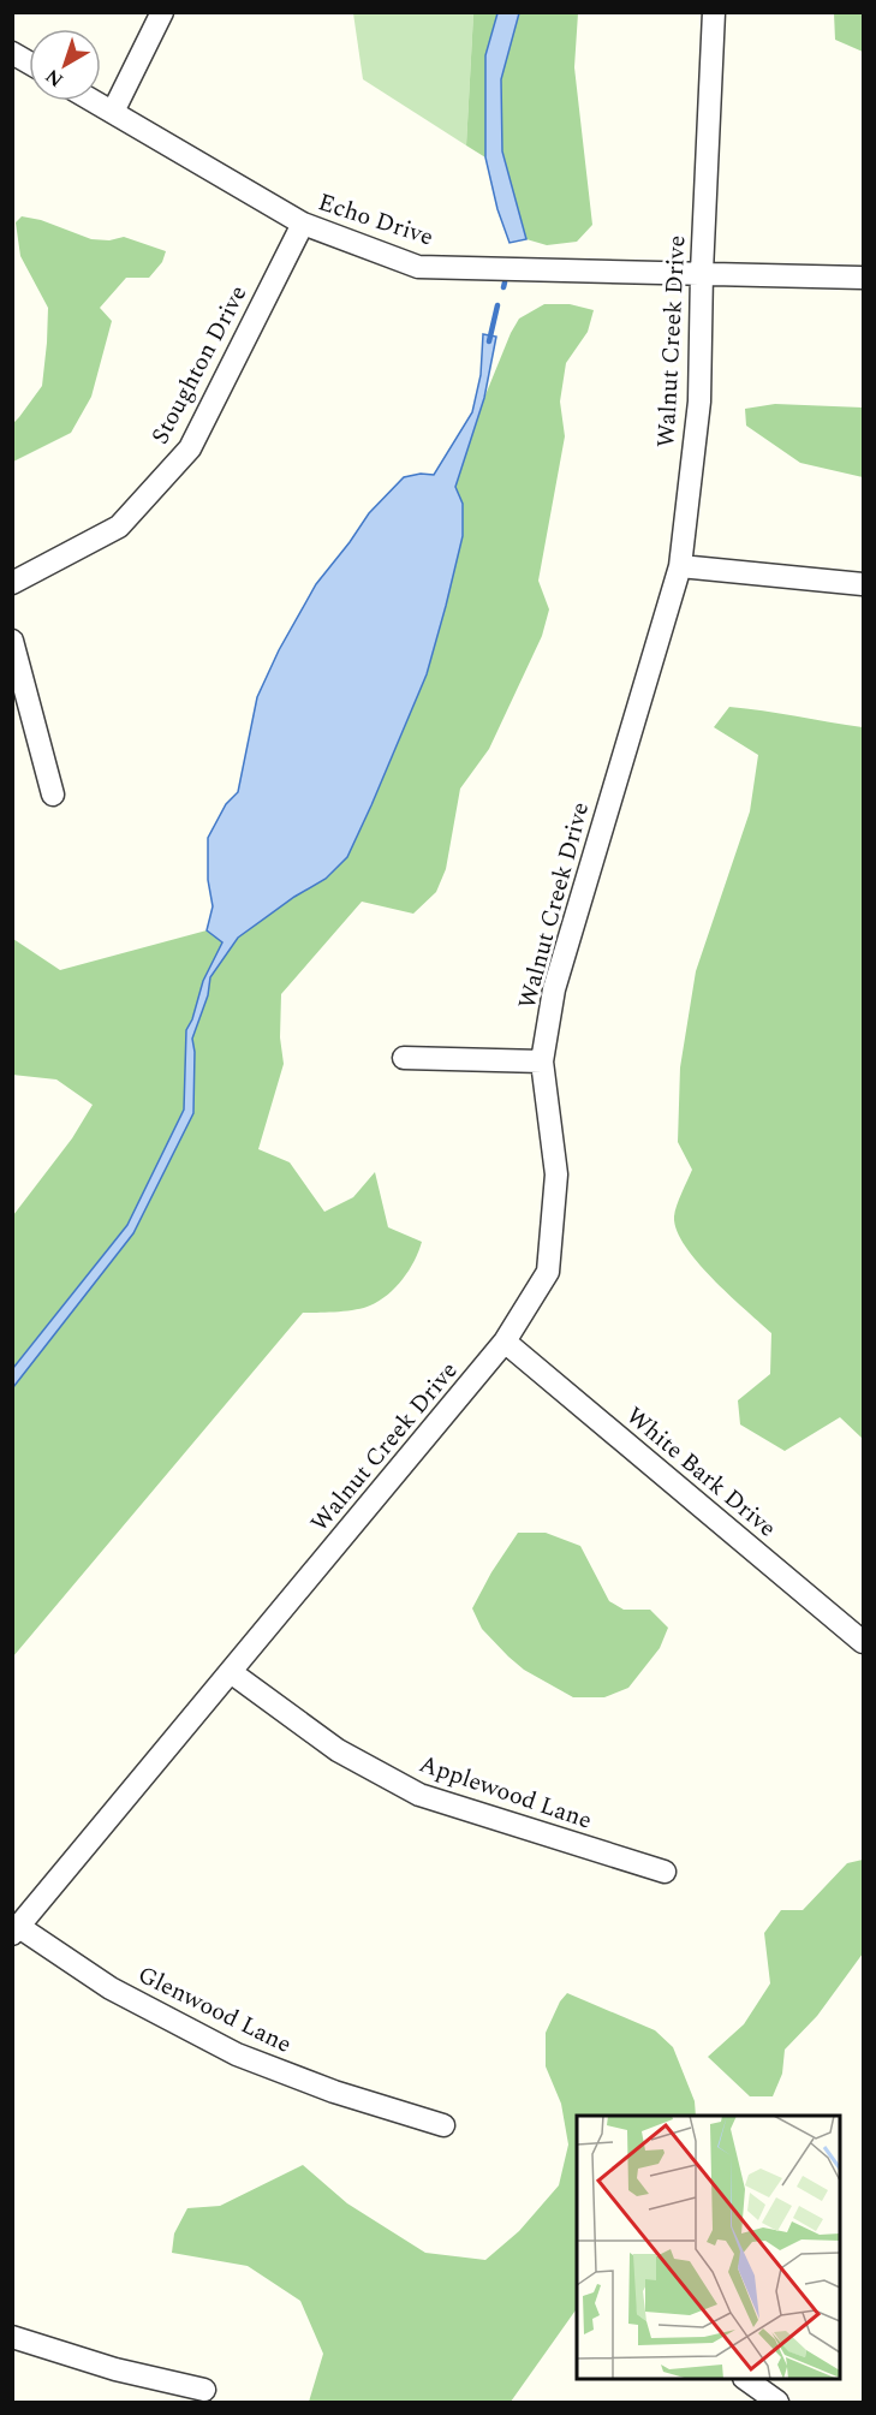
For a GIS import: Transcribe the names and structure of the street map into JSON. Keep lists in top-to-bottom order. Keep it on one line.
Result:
{"streets":{"street":["Echo Drive","Walnut Creek Drive","Stoughton Drive","White Bark Drive","Applewood Lane","Glenwood Lane"]},"crossings":[["Echo Drive","Walnut Creek Drive"],["Echo Drive","Stoughton Drive"],["Walnut Creek Drive","White Bark Drive"],["Walnut Creek Drive","Applewood Lane"],["Walnut Creek Drive","Glenwood Lane"]],"north":"bottom left"}
